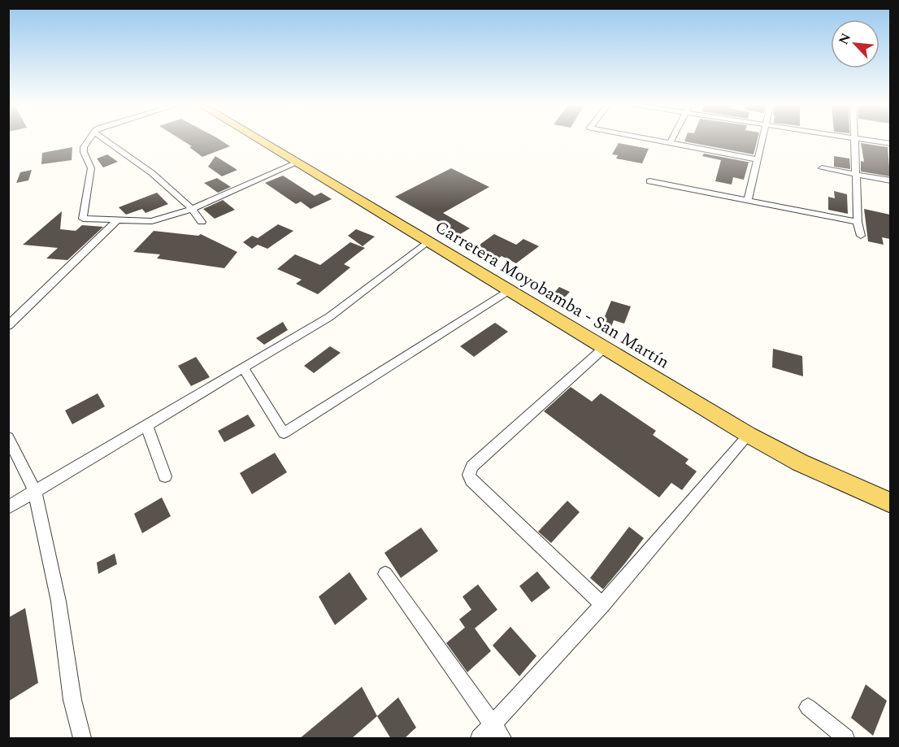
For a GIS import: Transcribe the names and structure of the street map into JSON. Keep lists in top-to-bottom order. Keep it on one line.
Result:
{"streets":{"main road":["Carretera Moyobamba - San Martín"]},"north":"top left"}
